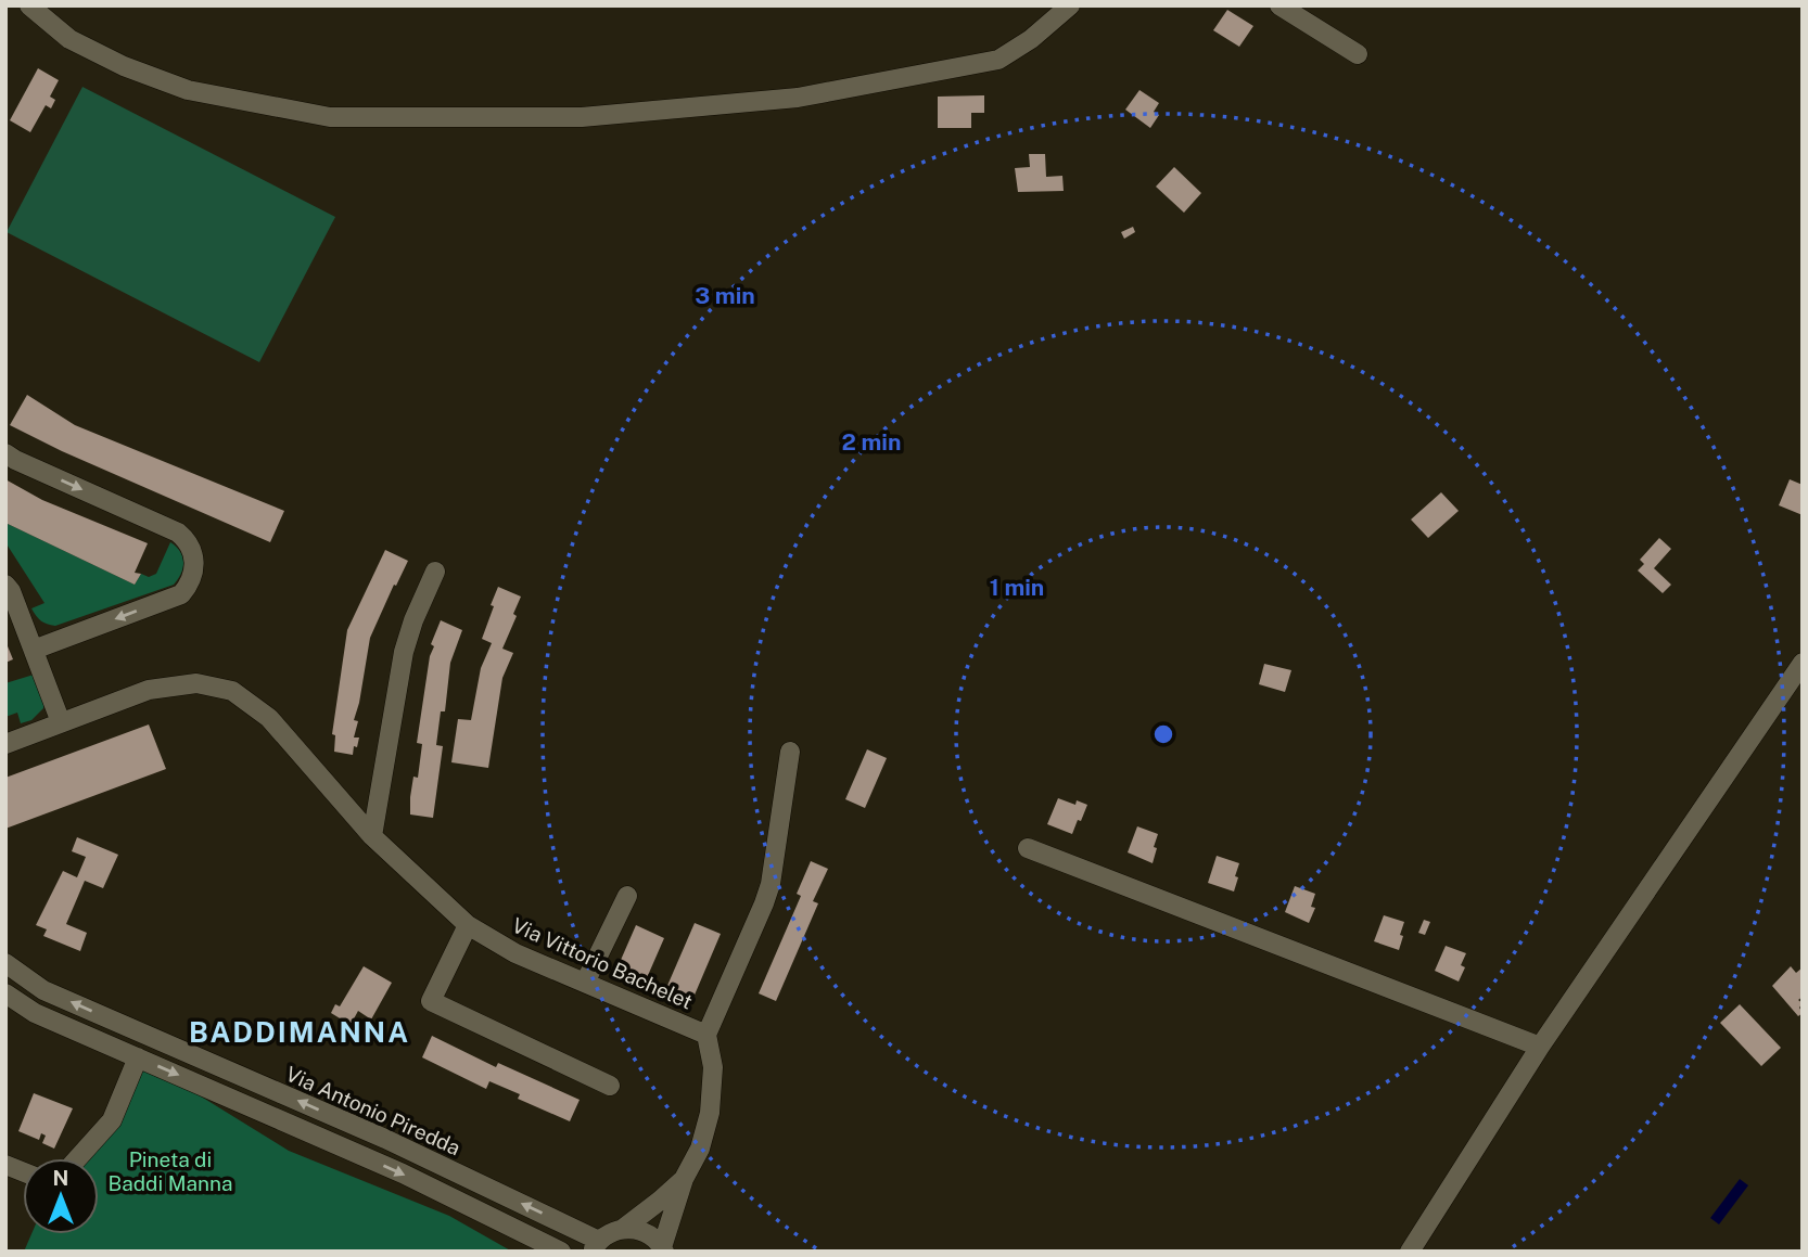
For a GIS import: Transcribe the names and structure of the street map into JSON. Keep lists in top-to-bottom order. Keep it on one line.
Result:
{"streets":{"street":["Via Vittorio Bachelet","Via Antonio Piredda"]},"crossings":[["Via Vittorio Bachelet","Via Antonio Piredda"]],"districts":["BADDIMANNA"],"parks":["Pineta di Baddi Manna"],"north":"top","rings":["3 min","2 min","1 min"]}
